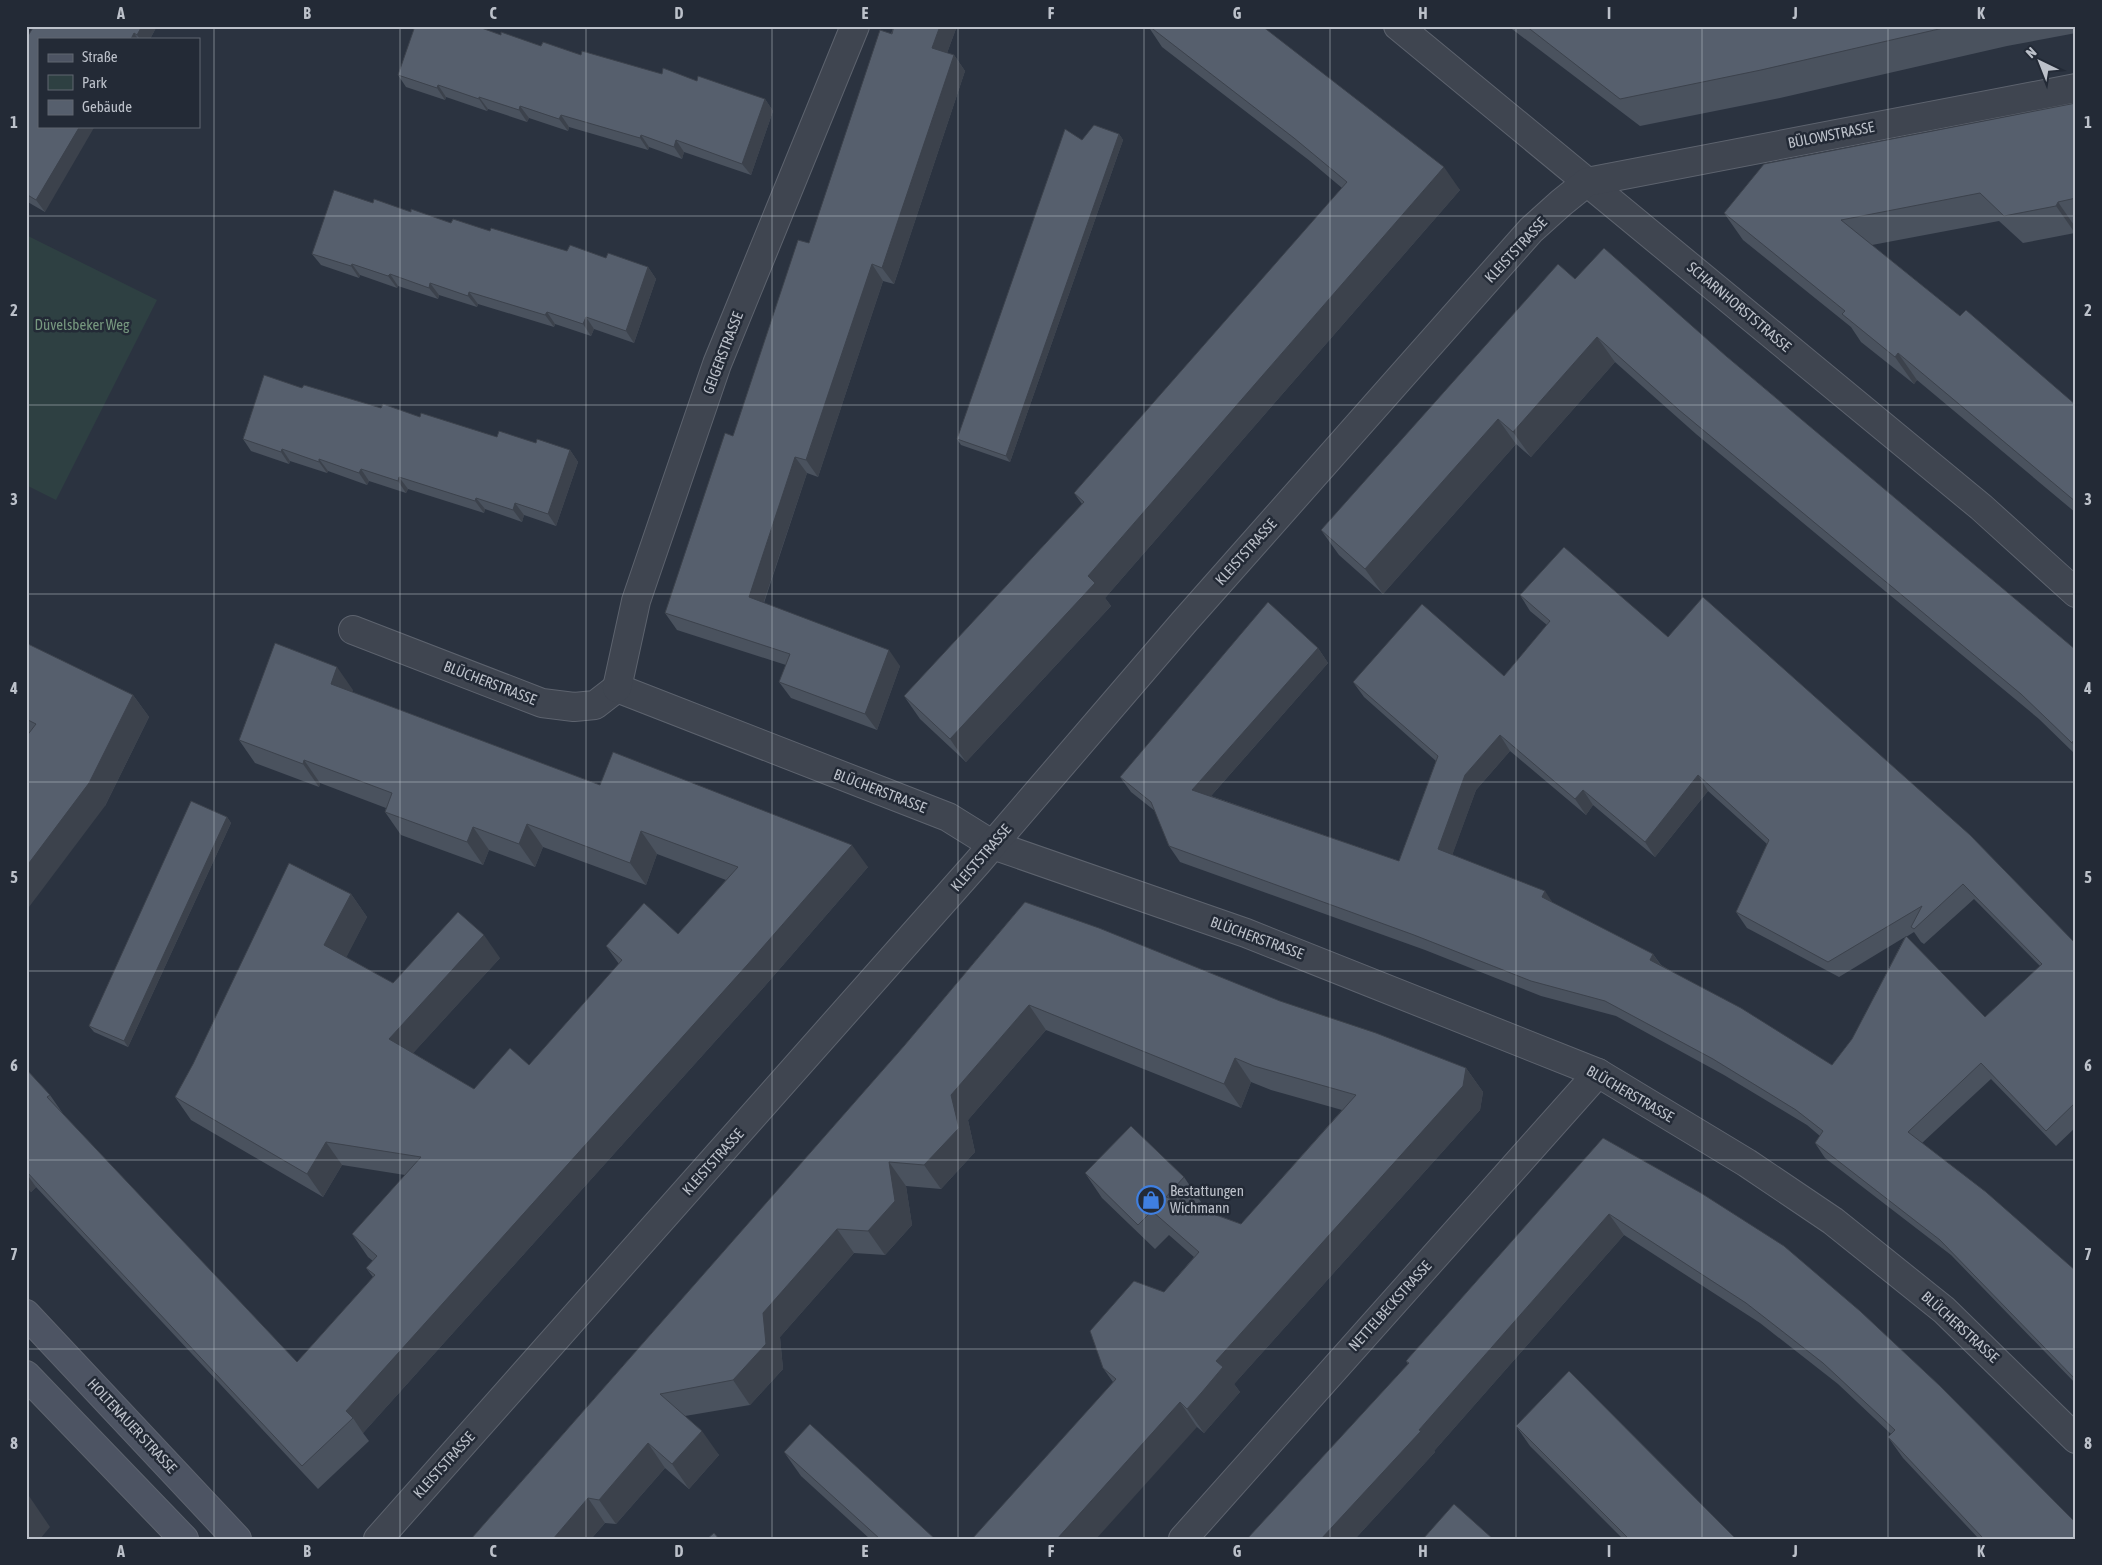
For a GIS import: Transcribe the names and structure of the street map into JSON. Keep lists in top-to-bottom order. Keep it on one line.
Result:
{"streets":{"main road":["HOLTENAUER STRASSE"],"street":["BÜLOWSTRASSE","KLEISTSTRASSE","SCHARNHORSTSTRASSE","GEIGERSTRASSE","BLÜCHERSTRASSE","NETTELBECKSTRASSE"]},"crossings":[["BÜLOWSTRASSE","KLEISTSTRASSE"],["BÜLOWSTRASSE","SCHARNHORSTSTRASSE"],["KLEISTSTRASSE","SCHARNHORSTSTRASSE"],["KLEISTSTRASSE","BLÜCHERSTRASSE"],["GEIGERSTRASSE","BLÜCHERSTRASSE"],["BLÜCHERSTRASSE","NETTELBECKSTRASSE"]],"parks":["Düvelsbeker Weg"],"places":{"shop":["Bestattungen Wichmann"]},"legend":["Straße","Park","Gebäude"],"north":"top left","grid":{"columns":["A","B","C","D","E","F","G","H","I","J","K"],"rows":["1","2","3","4","5","6","7","8"]}}
